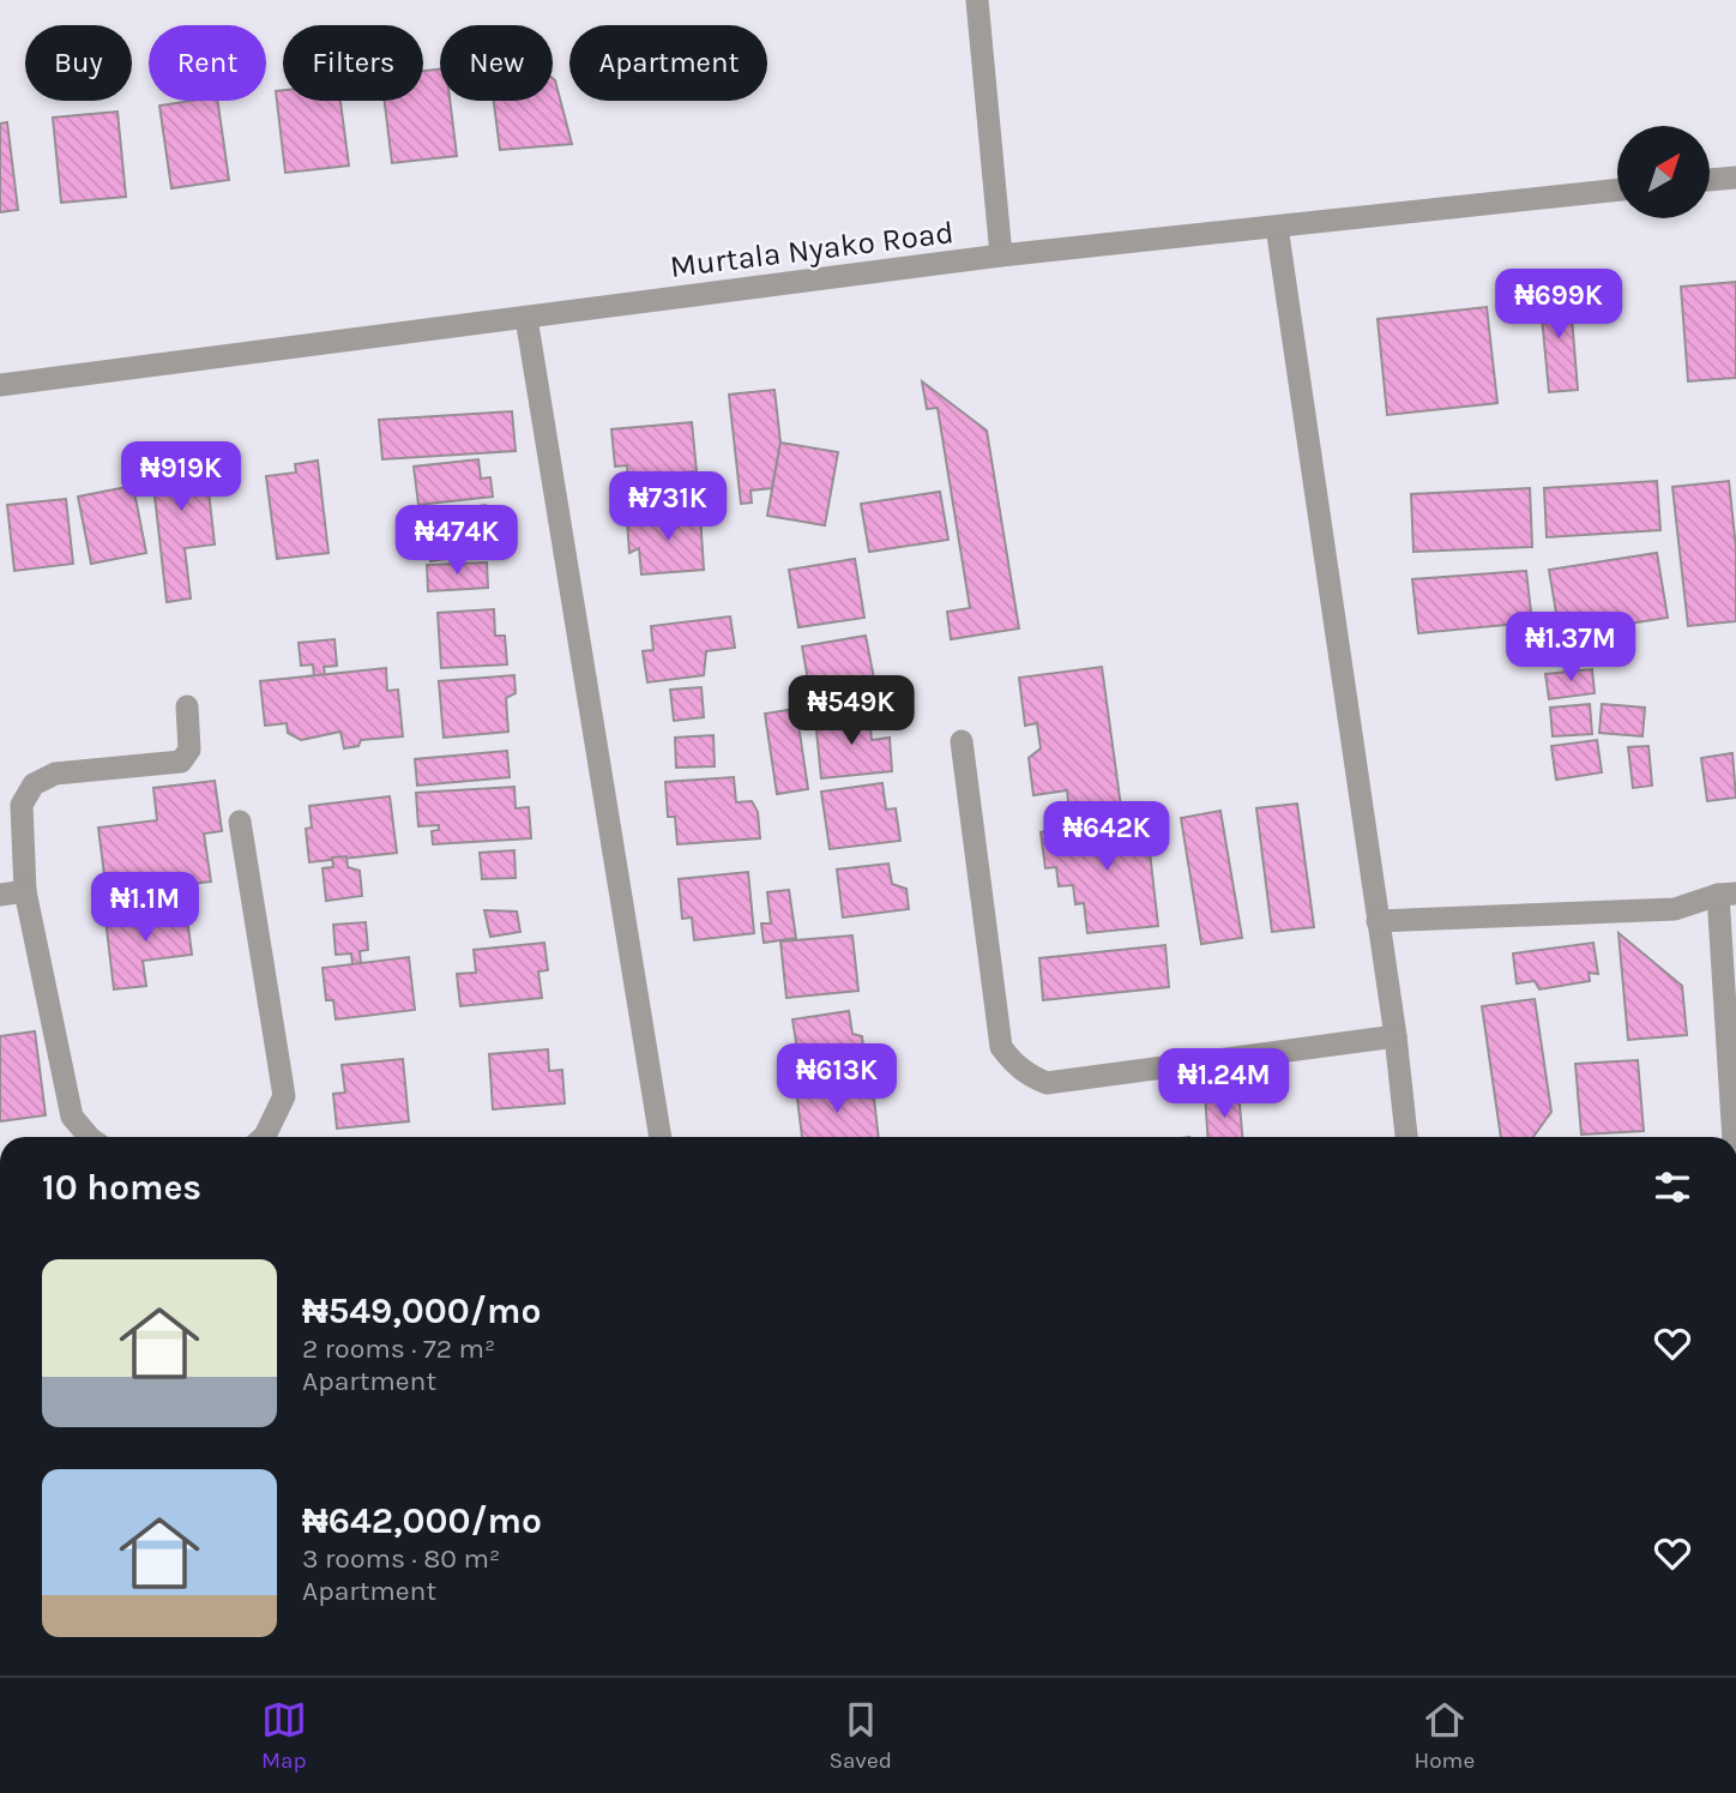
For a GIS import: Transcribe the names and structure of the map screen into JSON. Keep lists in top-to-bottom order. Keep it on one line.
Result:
{"streets":{"street":["Murtala Nyako Road"]},"north":"top right","page":{"chip":["Buy","Rent","Filters","New","Apartment"],"price":["₦699K","₦919K","₦731K","₦474K","₦1.37M","₦549K","₦642K","₦1.1M","₦613K","₦1.24M"],"heading":"10 homes","list":[{"name":"₦549,000/mo","note":"2 rooms · 72 m² · Apartment"},{"name":"₦642,000/mo","note":"3 rooms · 80 m² · Apartment"}],"tabs":["Map","Saved","Home"]}}
